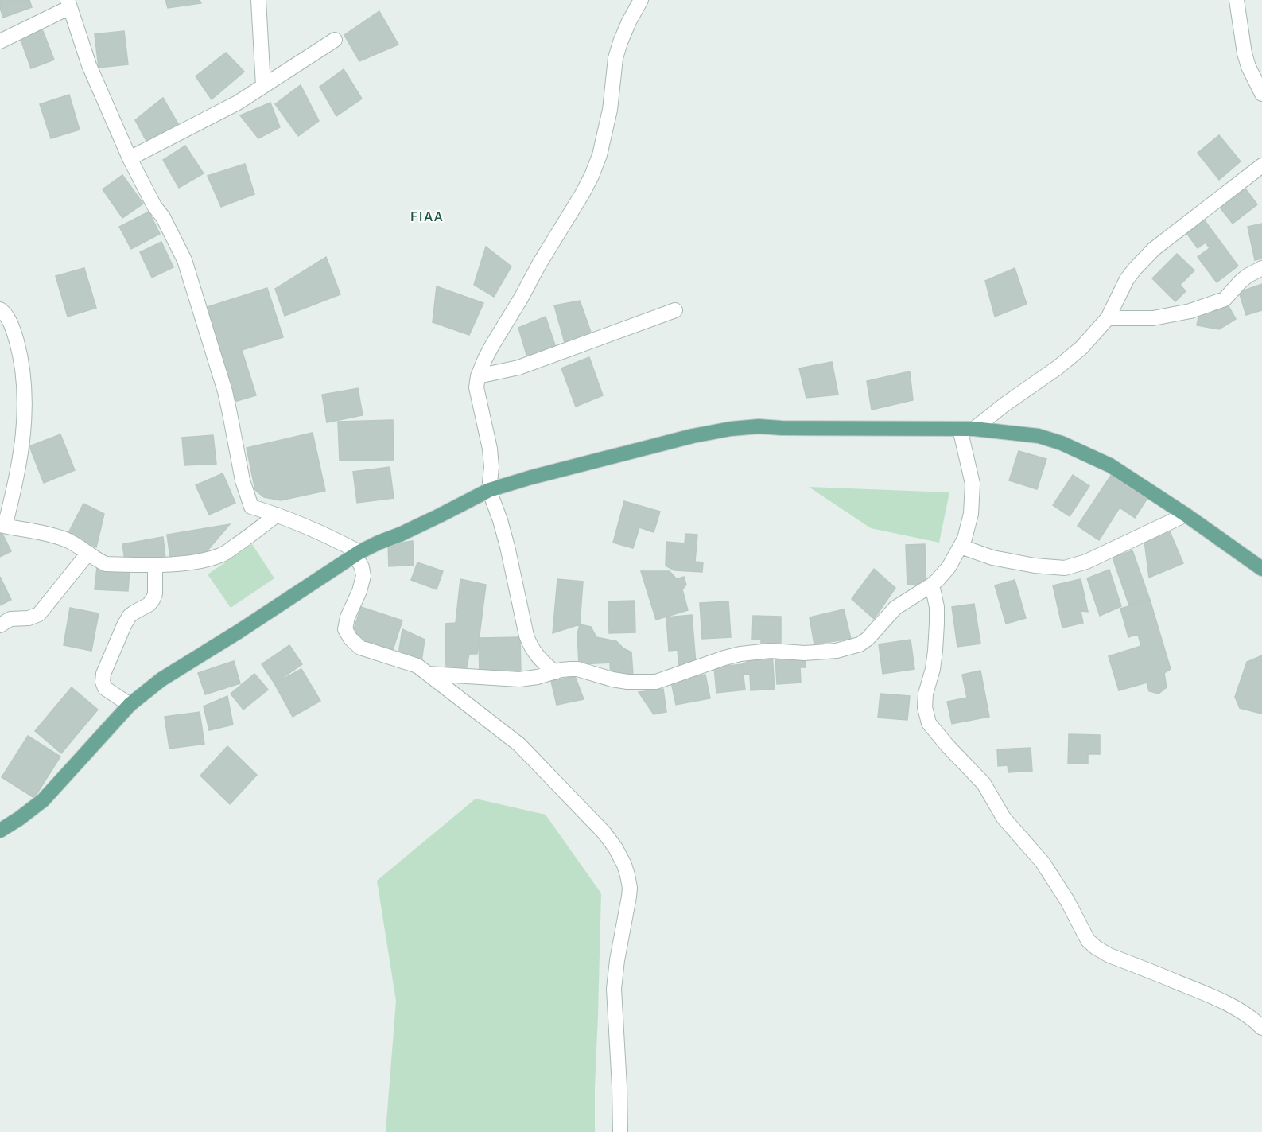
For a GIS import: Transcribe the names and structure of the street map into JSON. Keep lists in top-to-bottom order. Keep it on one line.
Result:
{"districts":["FIAA"]}
